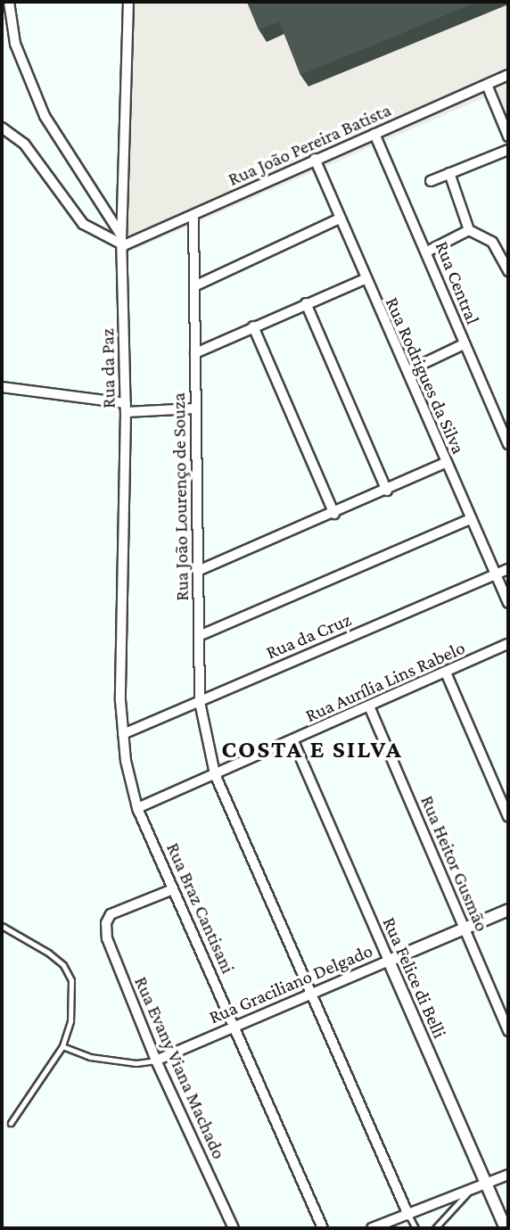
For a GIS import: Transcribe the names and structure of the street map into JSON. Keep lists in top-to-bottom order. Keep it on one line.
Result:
{"streets":{"street":["Rua João Pereira Batista","Rua Central","Rua da Paz","Rua Rodrigues da Silva","Rua João Lourenço de Souza","Rua da Cruz","Rua Aurília Lins Rabelo","Rua Heitor Gusmão","Rua Braz Cantisani","Rua Felice di Belli","Rua Graciliano Delgado","Rua Evany Viana Machado"]},"crossings":[["Rua João Pereira Batista","Rua Central"],["Rua João Pereira Batista","Rua da Paz"],["Rua João Pereira Batista","Rua Rodrigues da Silva"],["Rua João Pereira Batista","Rua João Lourenço de Souza"],["Rua da Paz","Rua da Cruz"],["Rua da Paz","Rua Braz Cantisani"],["Rua Rodrigues da Silva","Rua da Cruz"],["Rua João Lourenço de Souza","Rua da Cruz"],["Rua João Lourenço de Souza","Rua Aurília Lins Rabelo"],["Rua João Lourenço de Souza","Rua Graciliano Delgado"],["Rua da Cruz","Rua Braz Cantisani"],["Rua Aurília Lins Rabelo","Rua Heitor Gusmão"],["Rua Aurília Lins Rabelo","Rua Braz Cantisani"],["Rua Aurília Lins Rabelo","Rua Felice di Belli"],["Rua Heitor Gusmão","Rua Graciliano Delgado"],["Rua Braz Cantisani","Rua Graciliano Delgado"],["Rua Braz Cantisani","Rua Evany Viana Machado"],["Rua Felice di Belli","Rua Graciliano Delgado"],["Rua Graciliano Delgado","Rua Evany Viana Machado"]],"districts":["COSTA E SILVA"]}
